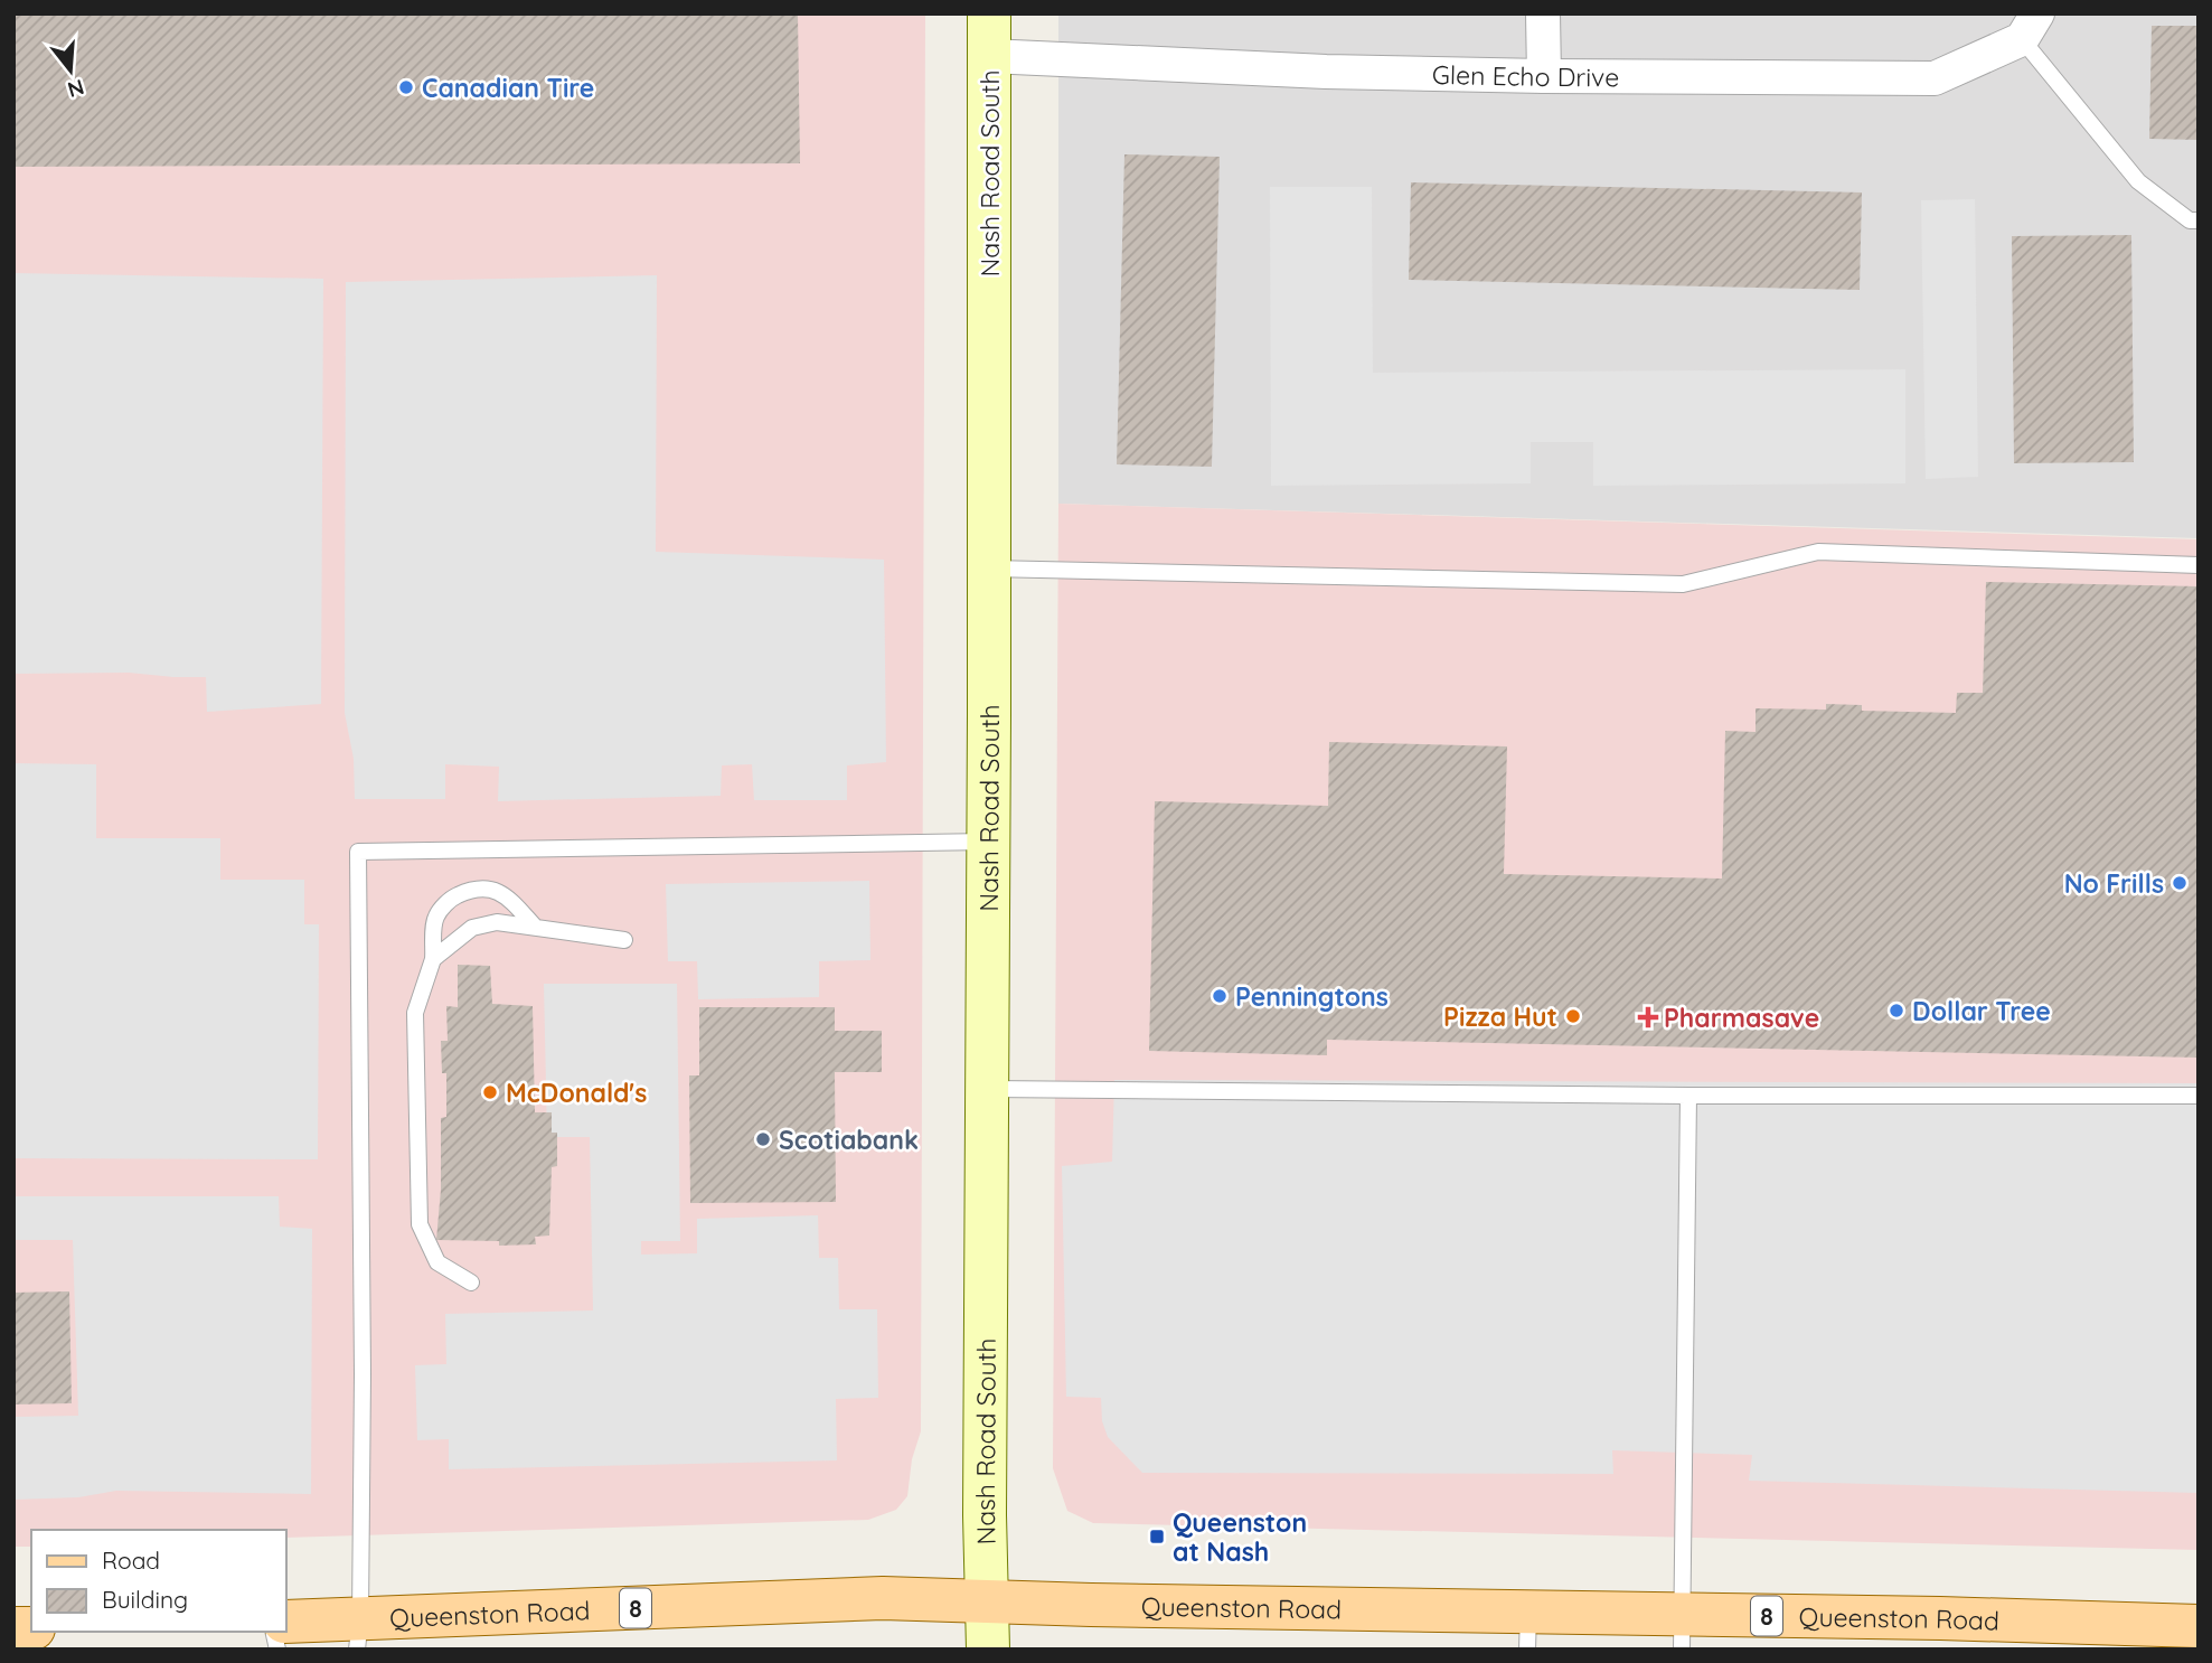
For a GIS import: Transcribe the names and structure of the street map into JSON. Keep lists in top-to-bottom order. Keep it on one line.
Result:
{"streets":{"main road":["Queenston Road","8"],"street":["Glen Echo Drive","Nash Road South"]},"crossings":[["Glen Echo Drive","Nash Road South"],["Nash Road South","Queenston Road"]],"places":{"other":["Canadian Tire","No Frills","Penningtons","Dollar Tree","Pizza Hut","McDonald's","Scotiabank"],"health":["Pharmasave"],"transit":["Queenston at Nash"]},"legend":["Road","Building"],"north":"bottom"}
